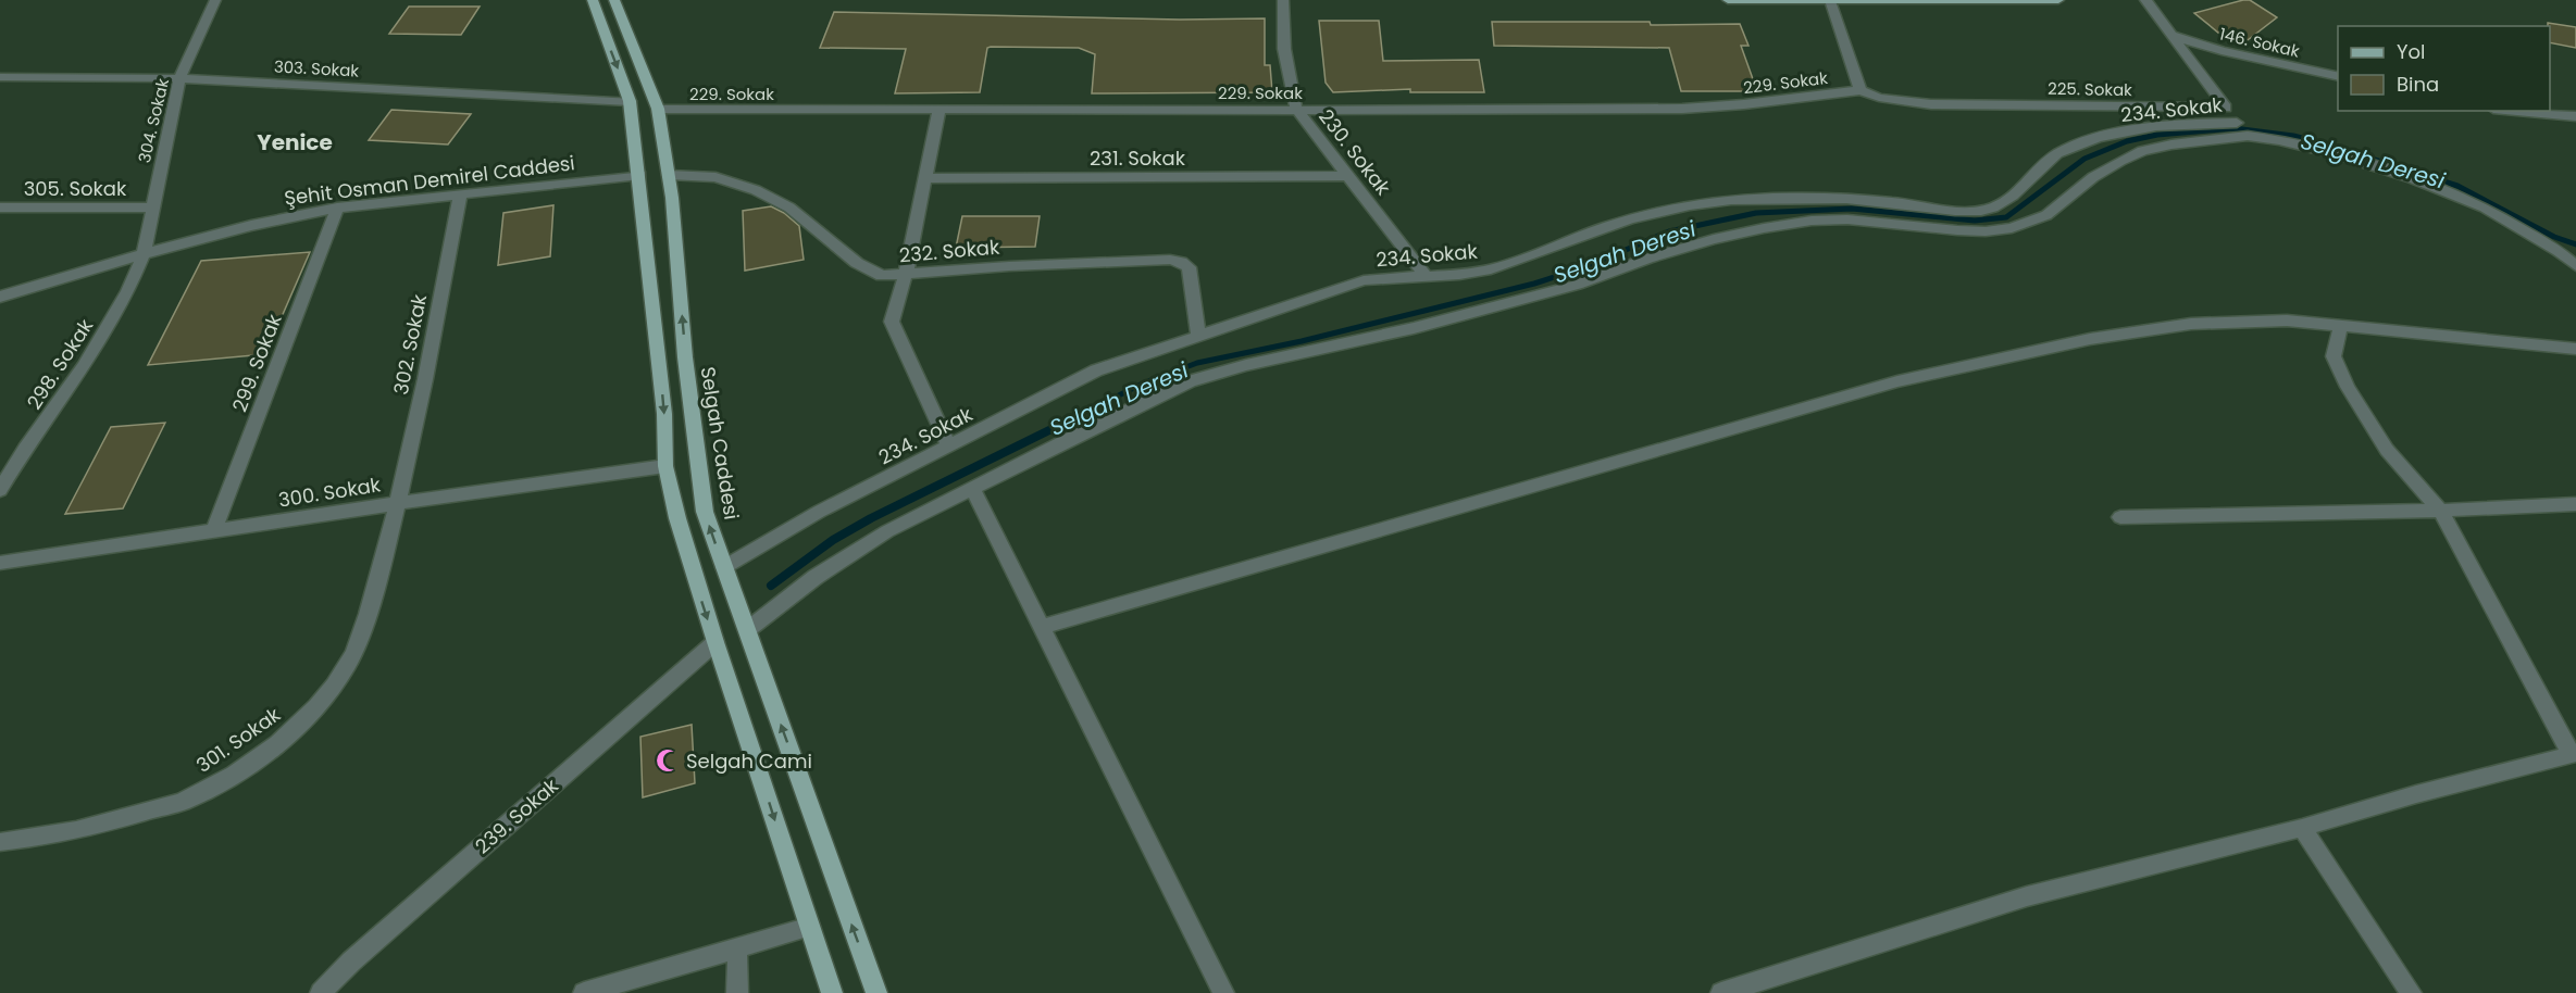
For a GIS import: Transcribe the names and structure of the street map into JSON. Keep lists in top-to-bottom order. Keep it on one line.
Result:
{"streets":{"main road":["Selgah Caddesi"],"street":["146. Sokak","303. Sokak","229. Sokak","225. Sokak","234. Sokak","304. Sokak","230. Sokak","231. Sokak","Şehit Osman Demirel Caddesi","305. Sokak","232. Sokak","302. Sokak","299. Sokak","298. Sokak","300. Sokak","301. Sokak","239. Sokak"]},"crossings":[["303. Sokak","304. Sokak"],["229. Sokak","225. Sokak"],["229. Sokak","230. Sokak"],["229. Sokak","Selgah Caddesi"],["234. Sokak","230. Sokak"],["234. Sokak","232. Sokak"],["234. Sokak","Selgah Caddesi"],["304. Sokak","Şehit Osman Demirel Caddesi"],["304. Sokak","305. Sokak"],["304. Sokak","298. Sokak"],["230. Sokak","231. Sokak"],["Şehit Osman Demirel Caddesi","302. Sokak"],["Şehit Osman Demirel Caddesi","299. Sokak"],["Şehit Osman Demirel Caddesi","298. Sokak"],["232. Sokak","Selgah Caddesi"],["302. Sokak","300. Sokak"],["302. Sokak","301. Sokak"],["299. Sokak","300. Sokak"],["300. Sokak","301. Sokak"]],"districts":["Yenice"],"water":["Selgah Deresi"],"places":{"mosque":["Selgah Cami"]},"legend":["Yol","Bina"]}
